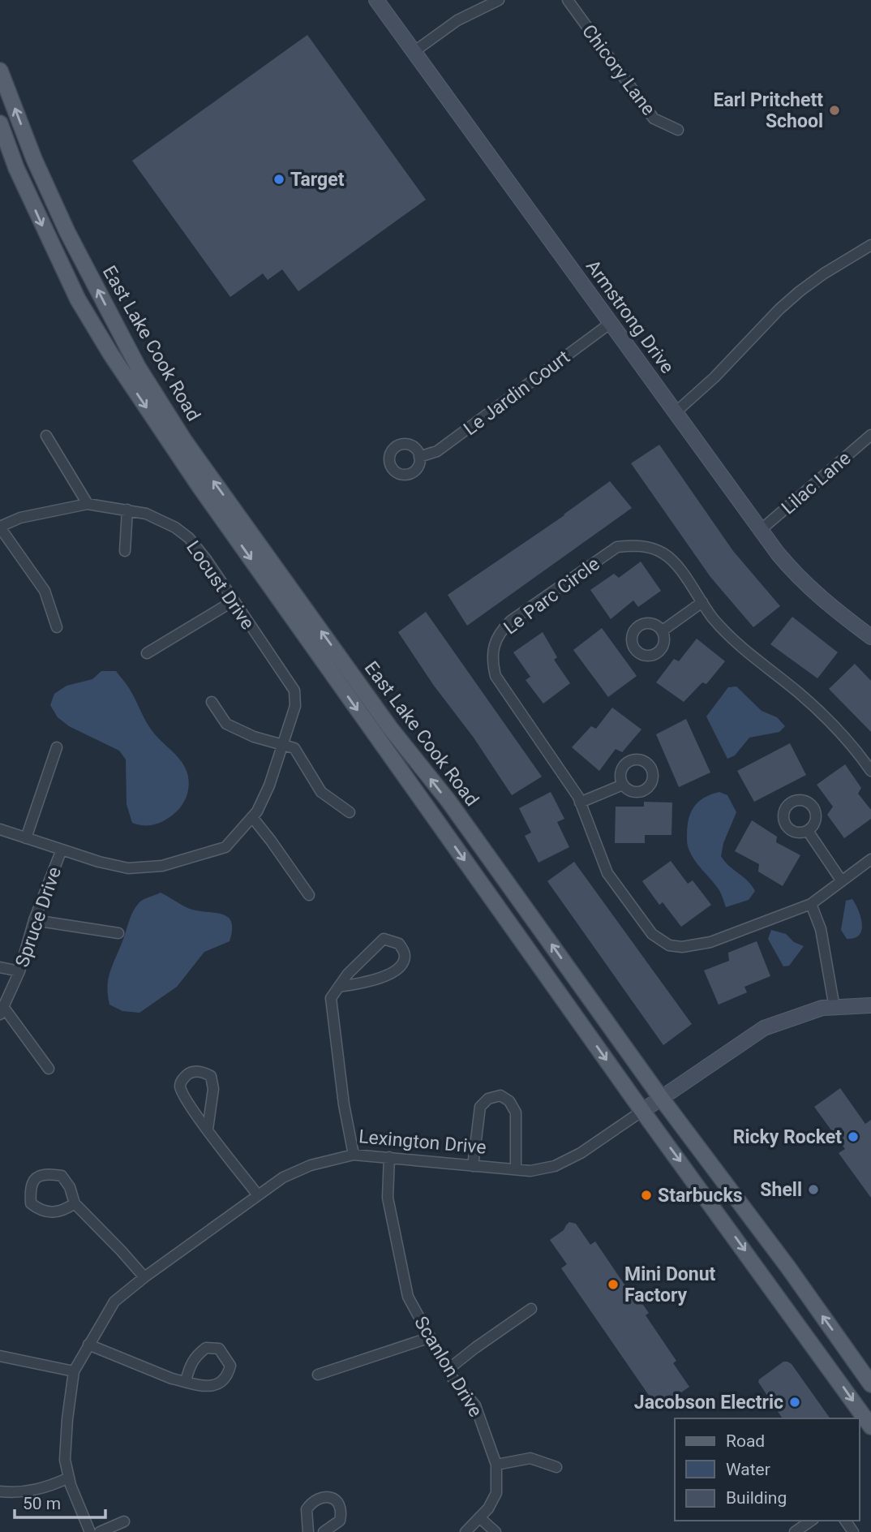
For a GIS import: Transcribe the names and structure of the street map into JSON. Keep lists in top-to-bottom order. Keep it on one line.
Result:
{"streets":{"main road":["East Lake Cook Road"],"street":["Chicory Lane","Armstrong Drive","Le Jardin Court","Lilac Lane","Locust Drive","Le Parc Circle","Spruce Drive","Lexington Drive","Scanlon Drive"]},"crossings":[["Armstrong Drive","Le Jardin Court"],["Armstrong Drive","Lilac Lane"],["East Lake Cook Road","Lexington Drive"],["Locust Drive","Spruce Drive"],["Lexington Drive","Scanlon Drive"]],"places":["Earl Pritchett School","Target","Ricky Rocket","Shell","Starbucks","Mini Donut Factory","Jacobson Electric"],"legend":["Road","Water","Building"],"scale_bar":"50 m"}
